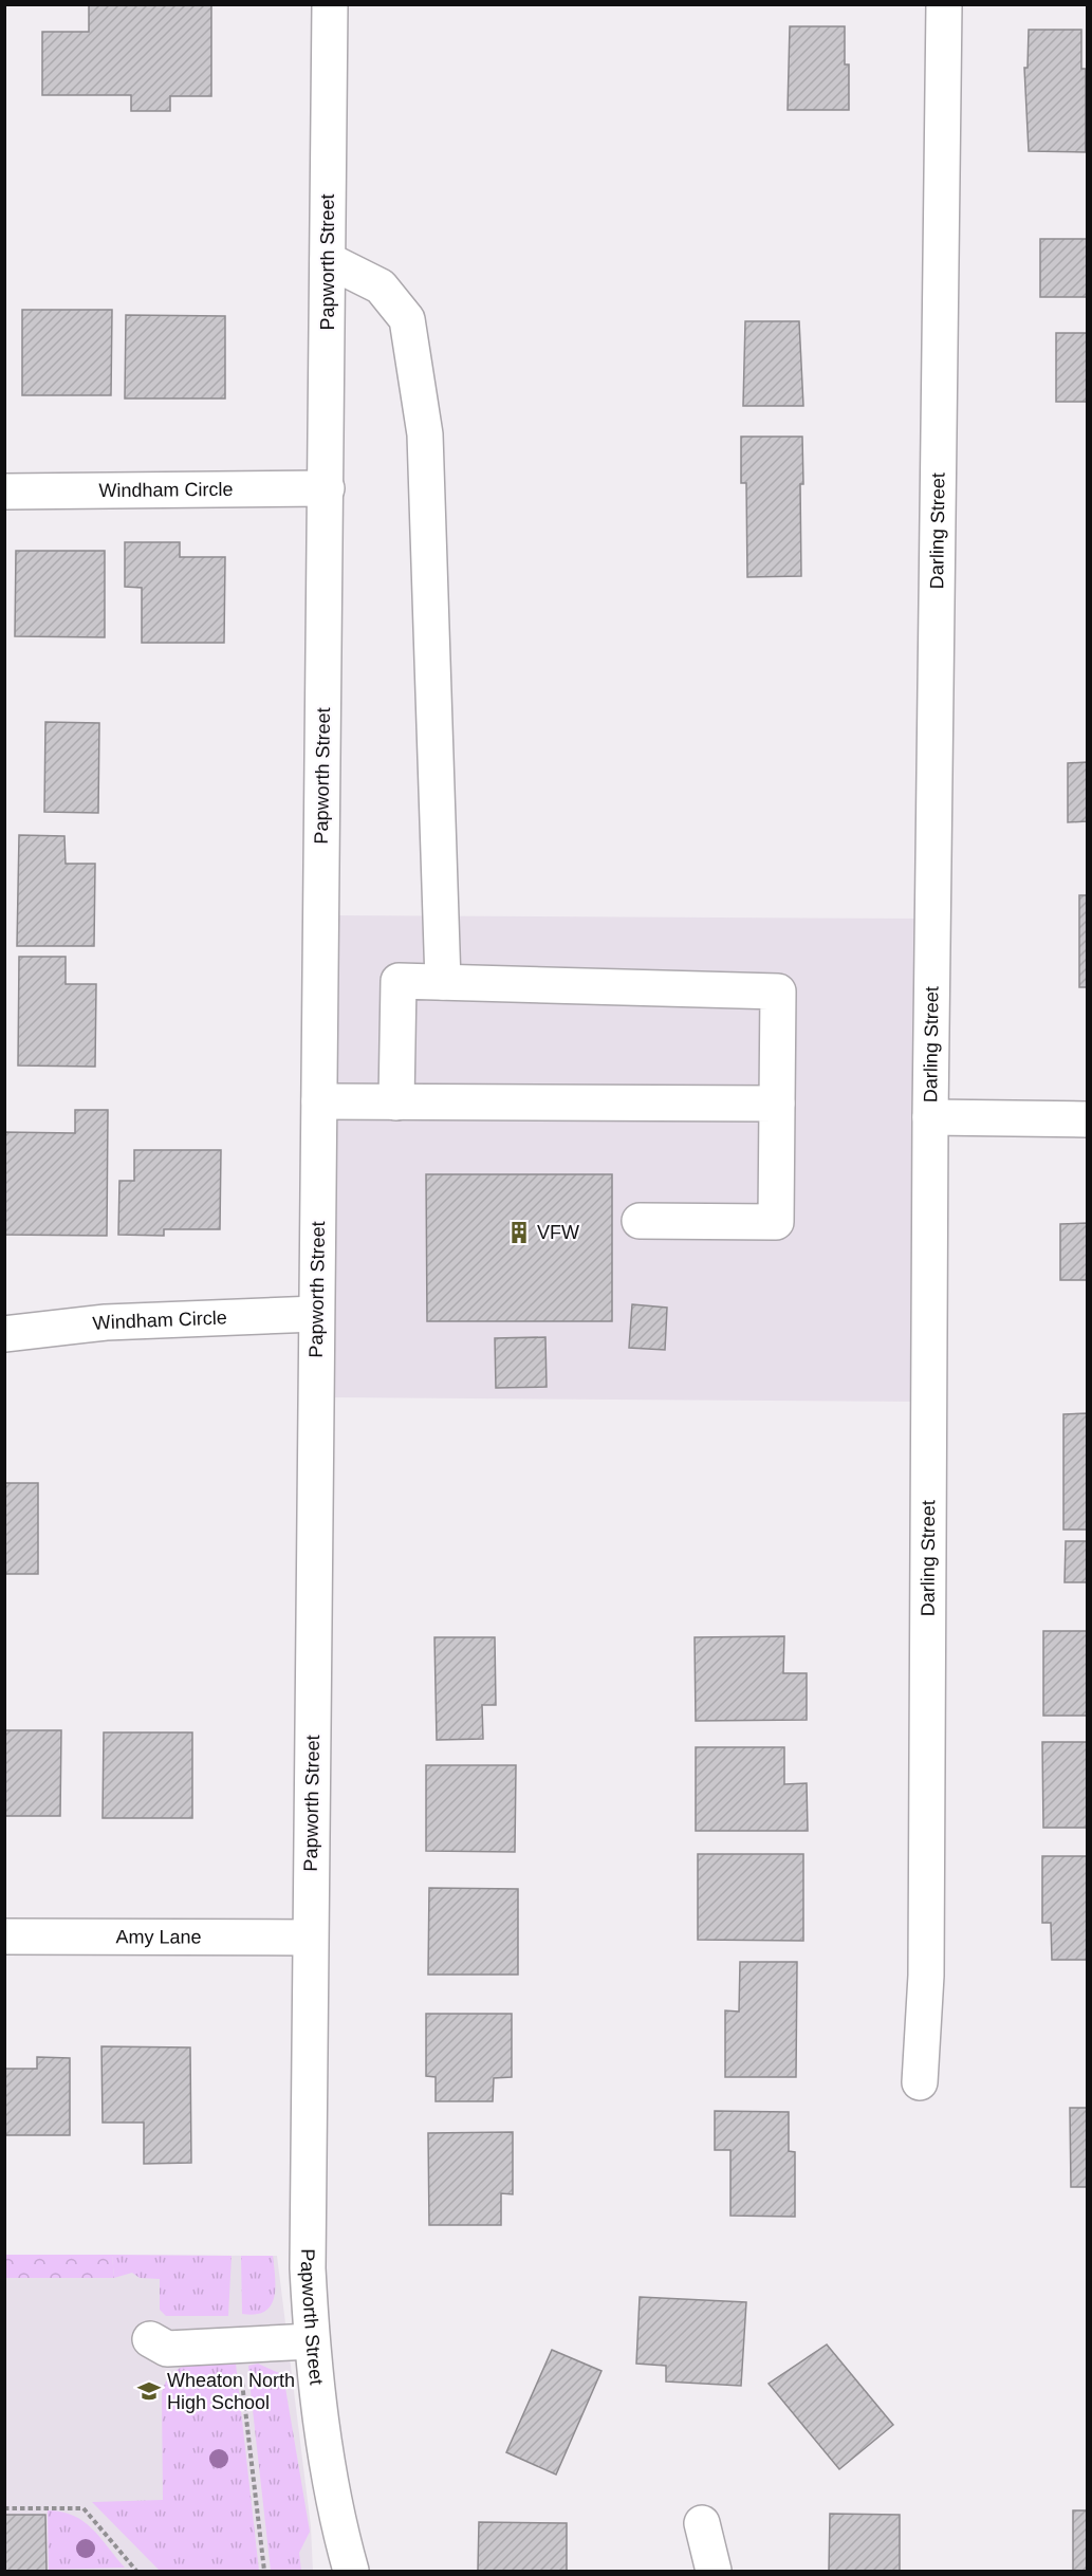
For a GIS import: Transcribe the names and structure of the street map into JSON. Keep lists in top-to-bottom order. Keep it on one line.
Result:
{"streets":{"street":["Papworth Street","Windham Circle","Darling Street","Amy Lane"]},"crossings":[["Papworth Street","Windham Circle"],["Papworth Street","Amy Lane"]],"places":{"building":["VFW"],"school or university":["Wheaton North High School"]}}
